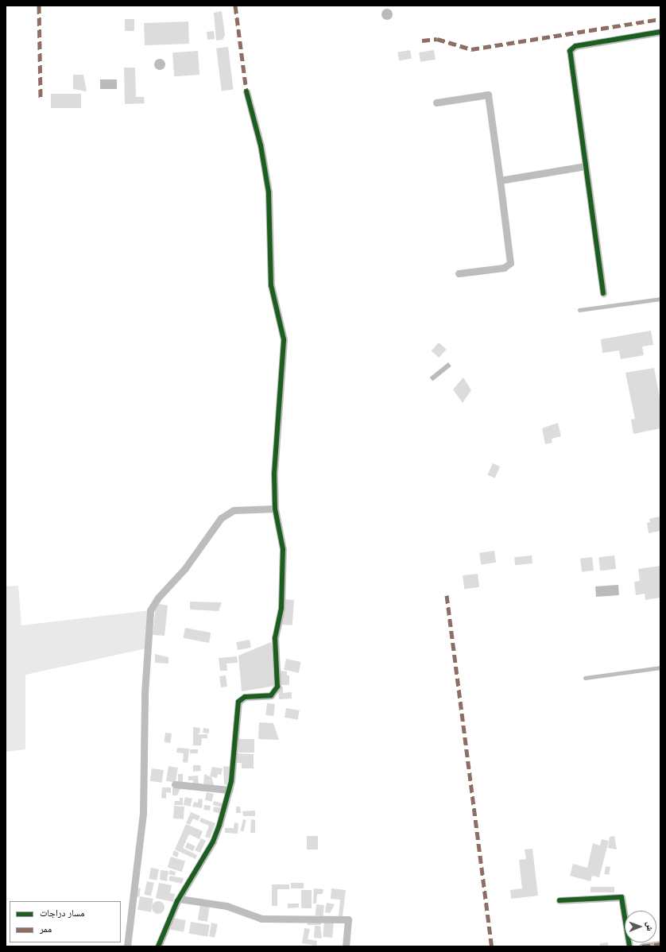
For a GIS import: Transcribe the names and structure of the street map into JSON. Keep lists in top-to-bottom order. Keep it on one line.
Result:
{"legend":["مسار دراجات","ممر"],"north":"right"}
